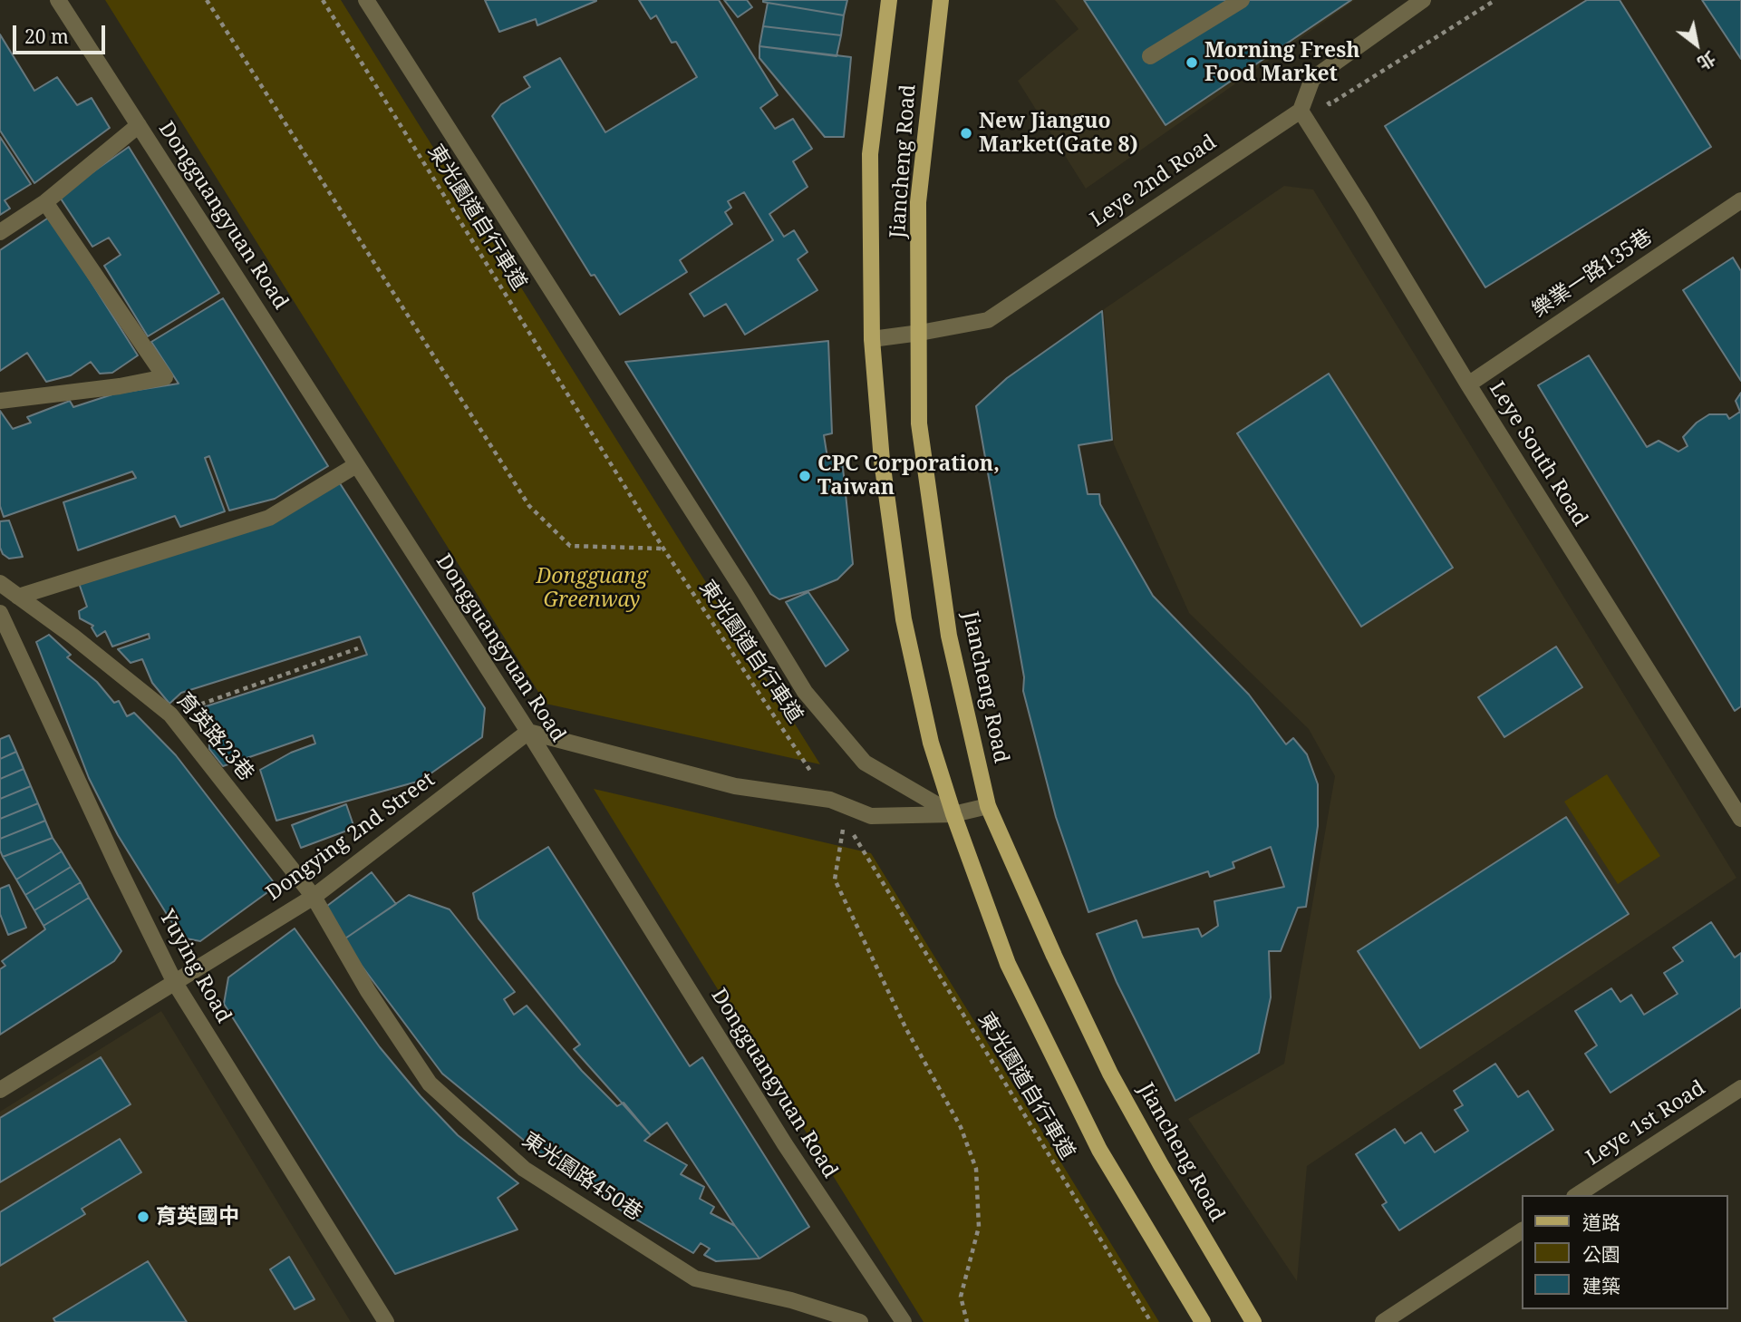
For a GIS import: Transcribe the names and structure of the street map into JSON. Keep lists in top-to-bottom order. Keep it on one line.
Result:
{"streets":{"main road":["Jiancheng Road"],"street":["Leye 2nd Road","Dongguangyuan Road","樂業一路135巷","Leye South Road","育英路23巷","Dongying 2nd Street","Yuying Road","Leye 1st Road","東光園路450巷"],"path":["東光園道自行車道"]},"crossings":[["Jiancheng Road","Leye 2nd Road"],["Leye 2nd Road","Leye South Road"],["Dongguangyuan Road","Dongying 2nd Street"],["樂業一路135巷","Leye South Road"],["育英路23巷","Dongying 2nd Street"],["育英路23巷","東光園路450巷"],["Dongying 2nd Street","Yuying Road"],["Dongying 2nd Street","東光園路450巷"]],"parks":["Dongguang Greenway"],"places":["Morning Fresh Food Market","New Jianguo Market(Gate 8)","CPC Corporation, Taiwan","育英國中"],"legend":["道路","公園","建築"],"scale_bar":"20 m","north":"bottom right"}
